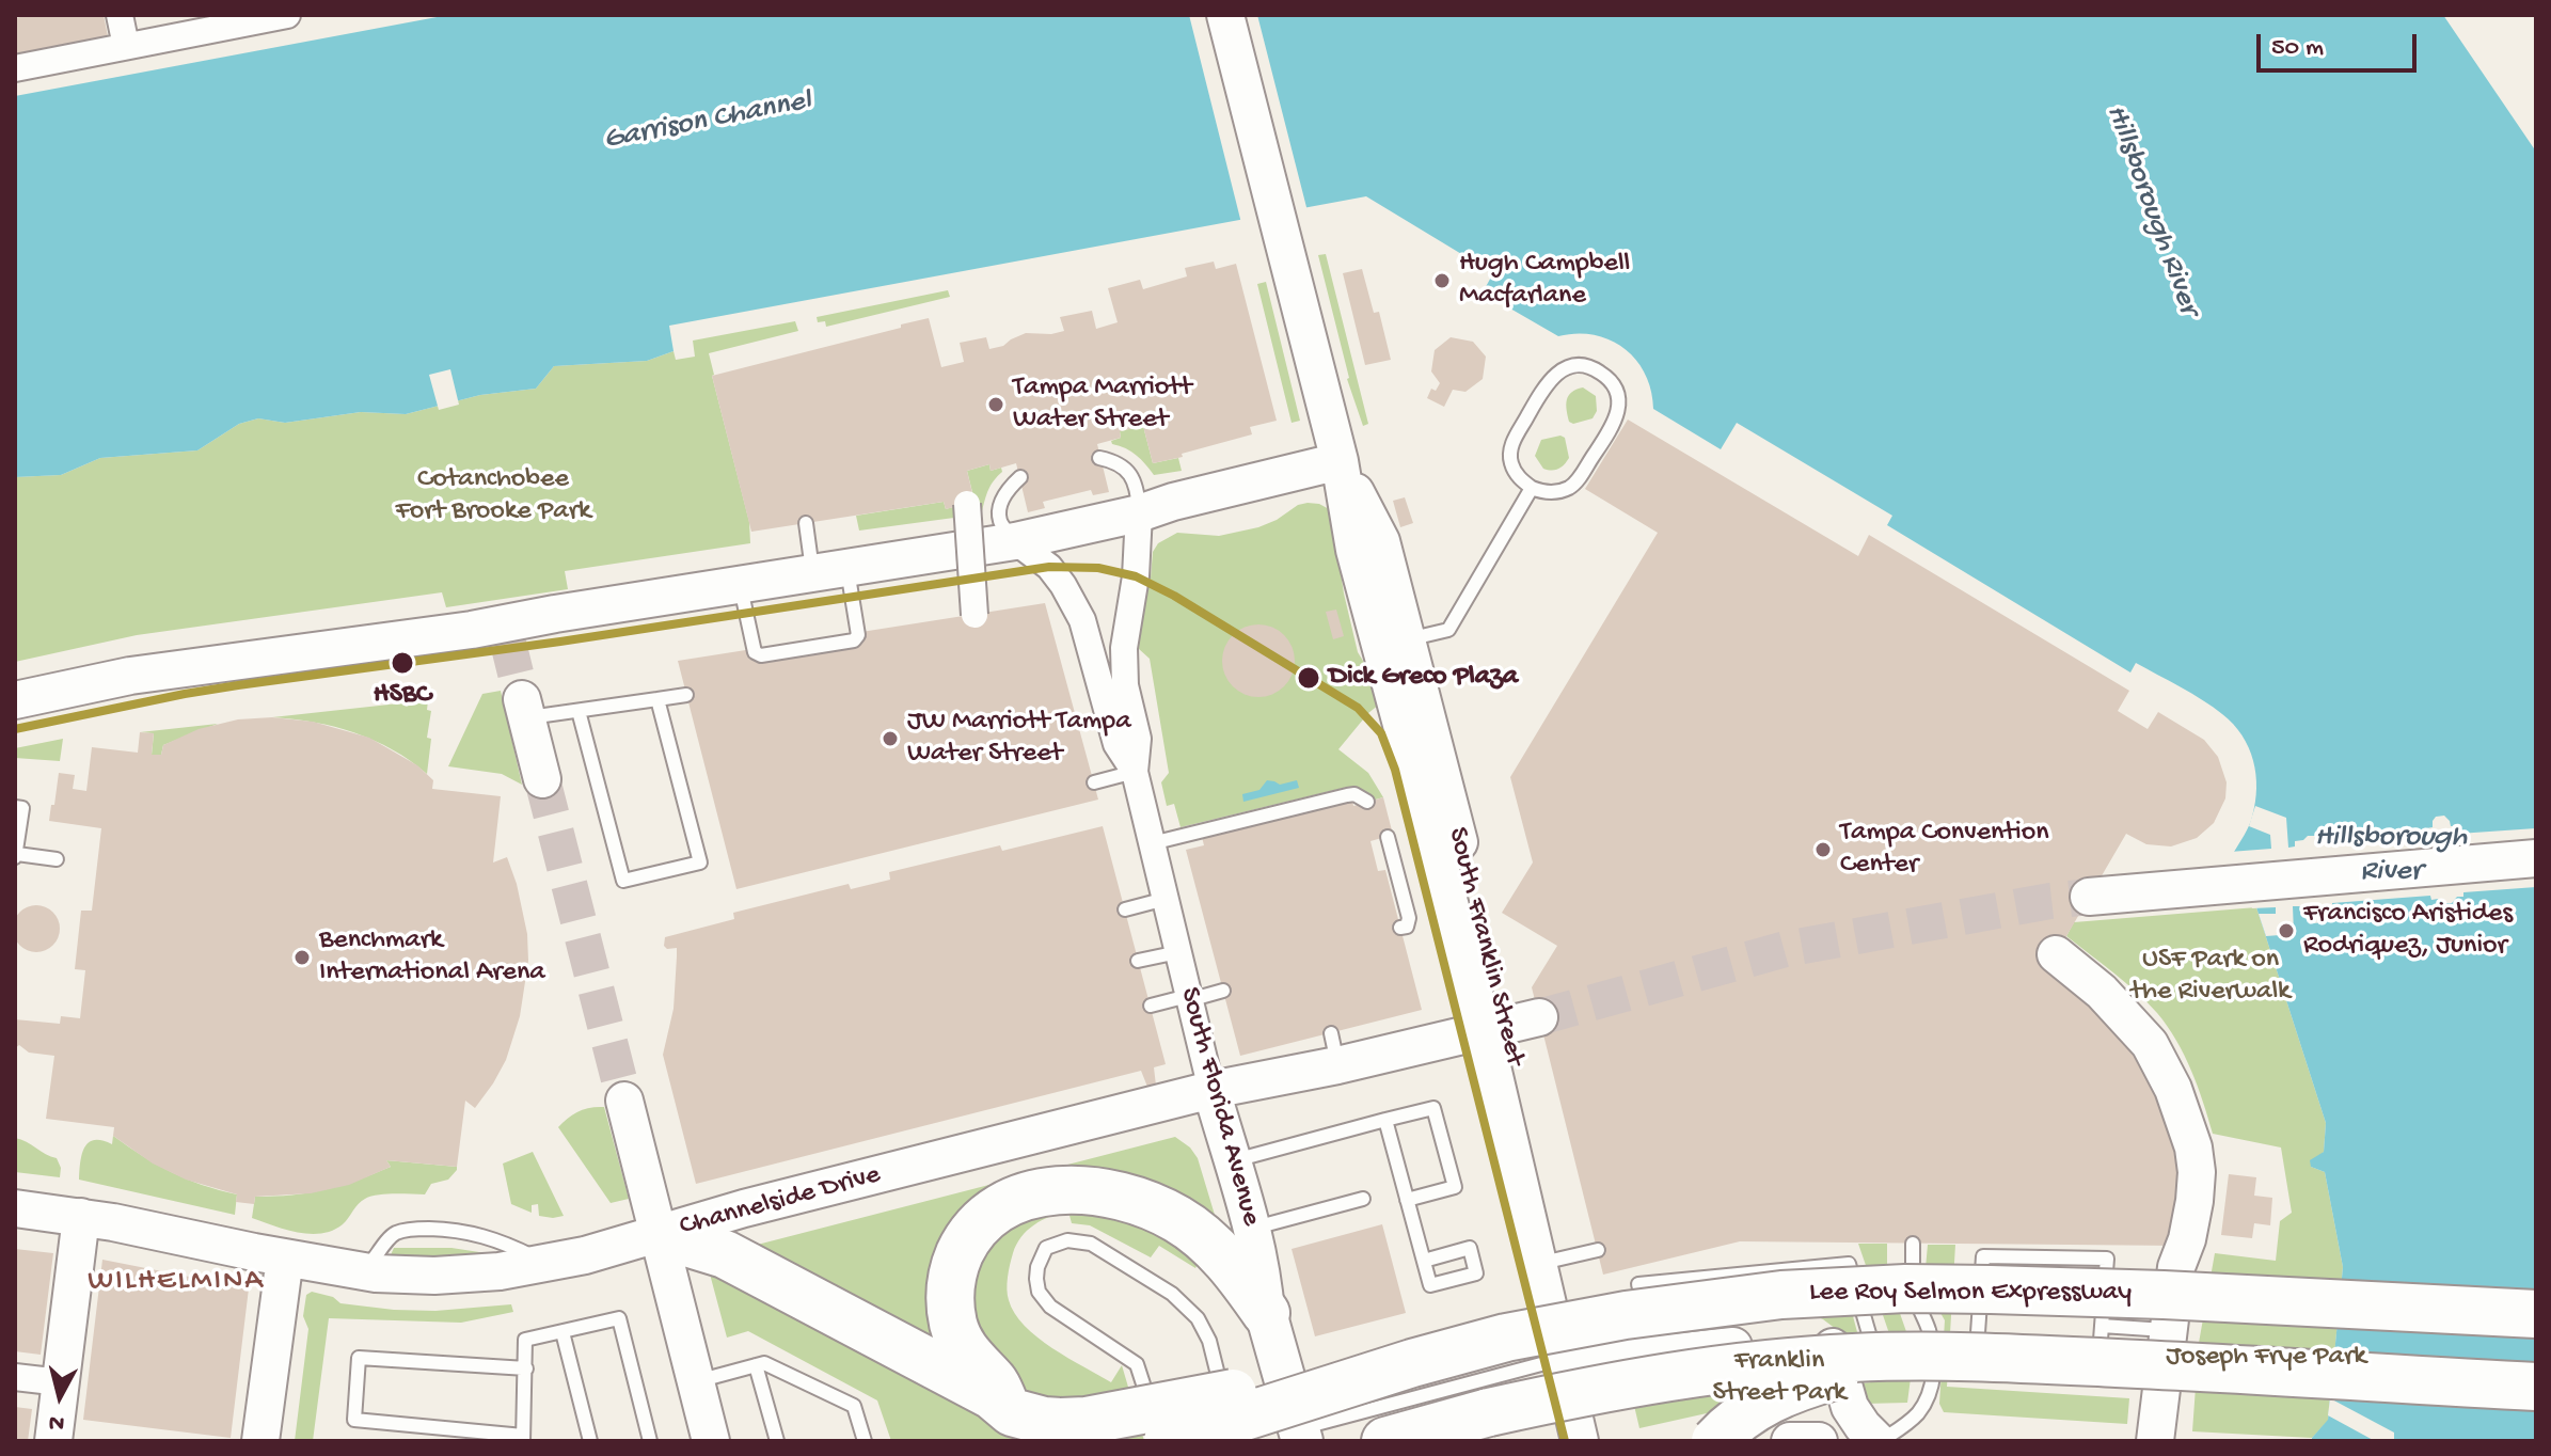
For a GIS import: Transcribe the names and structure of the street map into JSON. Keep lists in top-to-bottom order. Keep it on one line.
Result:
{"streets":{"highway":["Lee Roy Selmon Expressway"],"main road":["South Florida Avenue"],"street":["South Franklin Street","Channelside Drive"]},"crossings":[["South Franklin Street","Channelside Drive"],["South Florida Avenue","Channelside Drive"]],"districts":["WILHELMINA"],"water":["Garrison Channel","Hillsborough River"],"parks":["Cotanchobee Fort Brooke Park","USF Park on the Riverwalk","Joseph Frye Park","Franklin Street Park"],"places":["Hugh Campbell Macfarlane","Tampa Marriott Water Street","HSBC","Dick Greco Plaza","JW Marriott Tampa Water Street","Tampa Convention Center","Francisco Aristides Rodriquez, Junior","Benchmark International Arena"],"scale_bar":"50 m","north":"bottom"}
